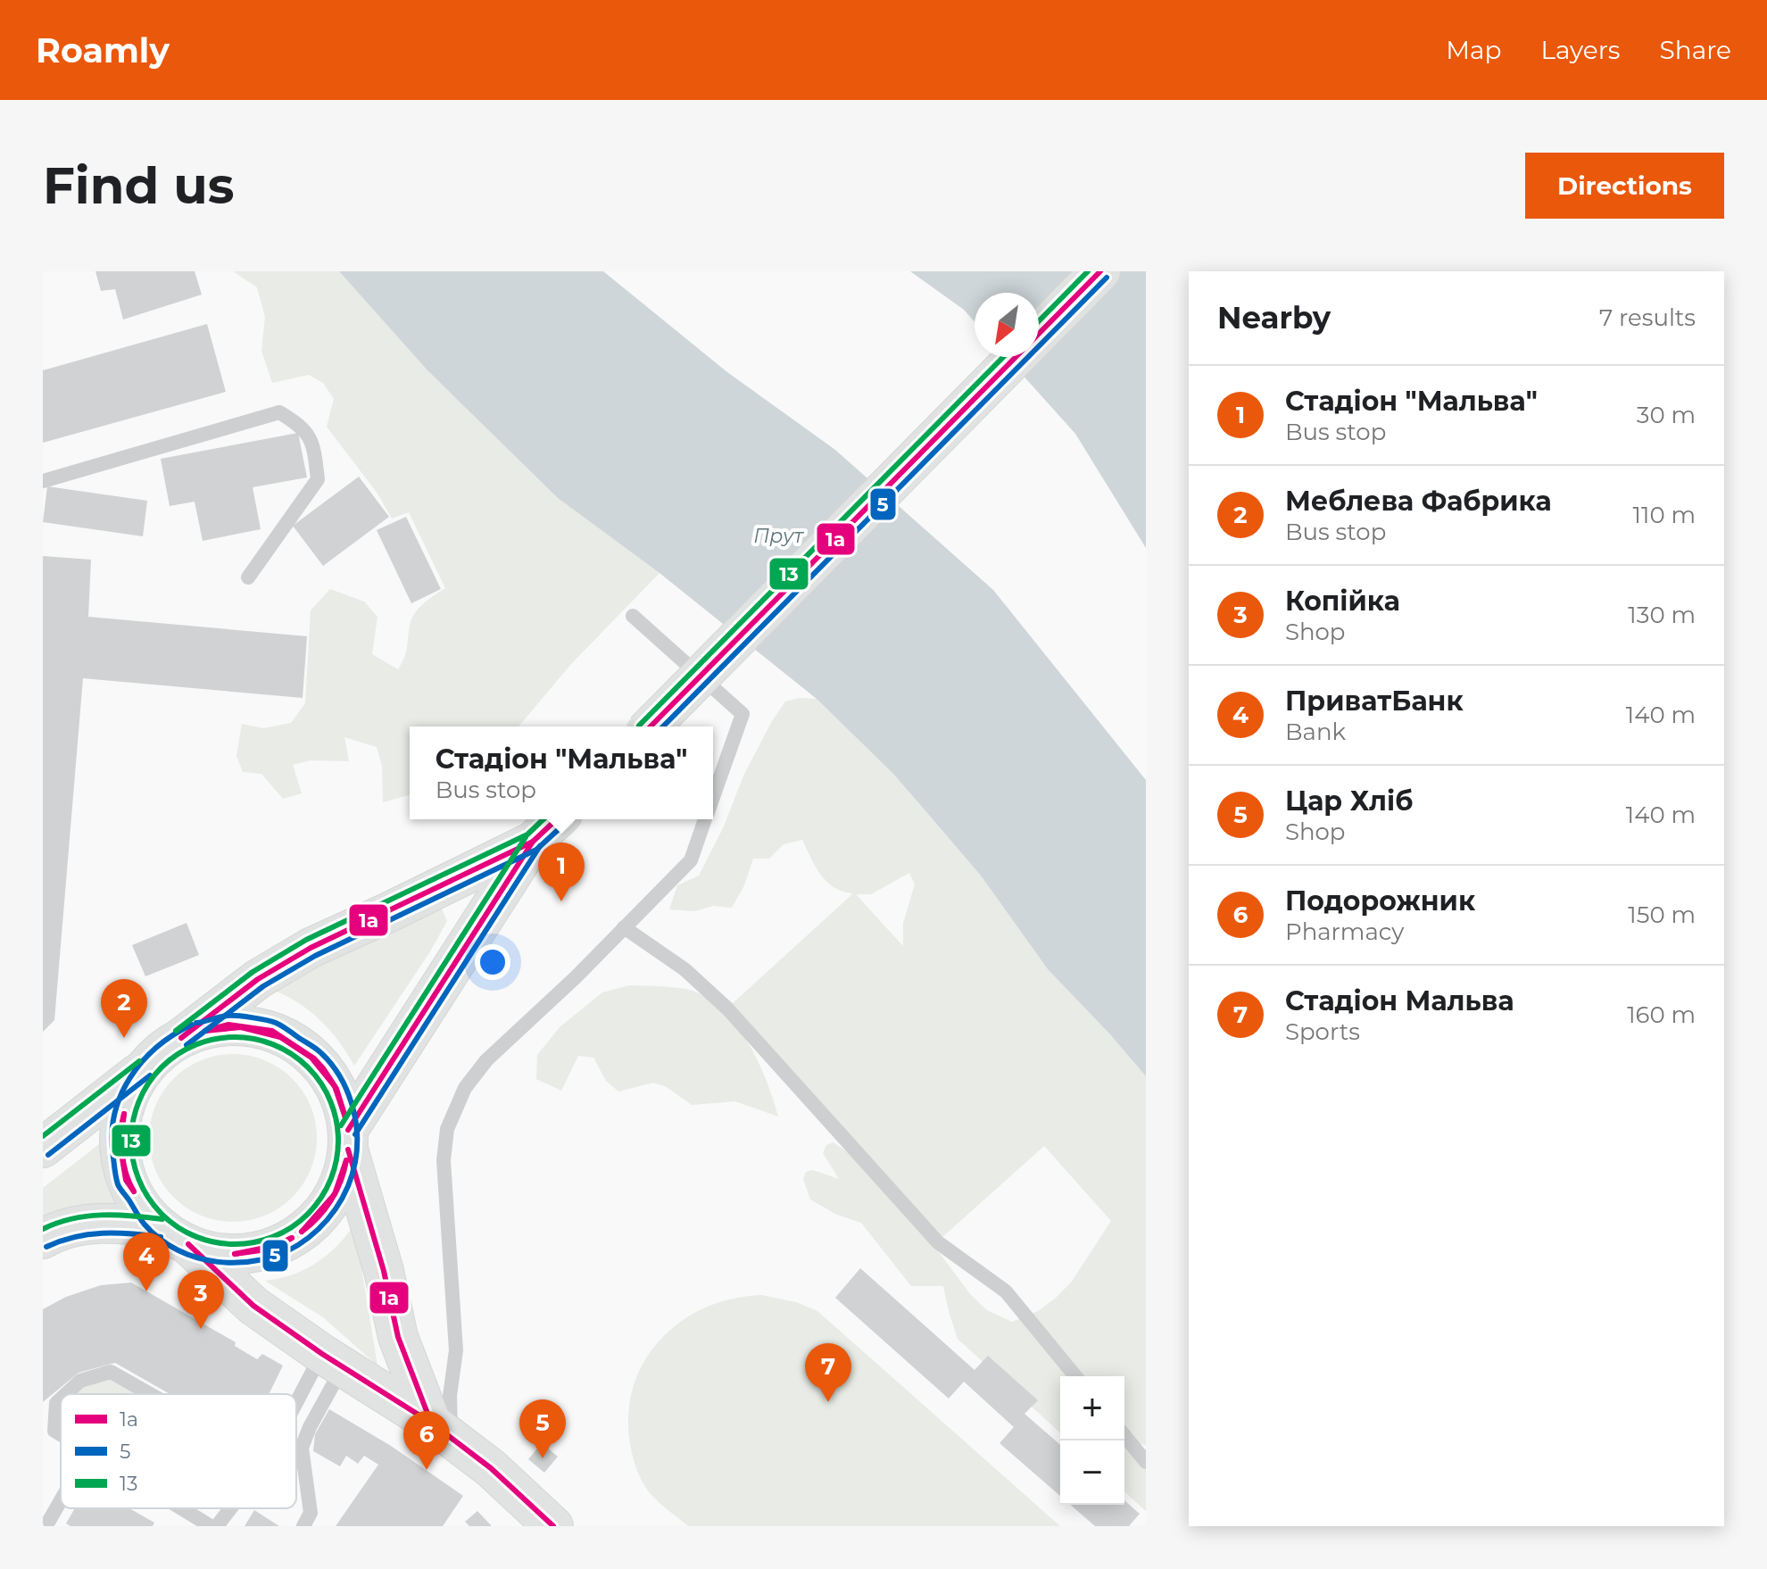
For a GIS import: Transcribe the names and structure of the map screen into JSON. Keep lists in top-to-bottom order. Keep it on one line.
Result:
{"water":["Прут"],"lines":["transit line 1а","transit line 13","transit line 5"],"legend":["1а","5","13"],"north":"bottom left","page":{"header":"Roamly","nav":["Map","Layers","Share"],"buttons":"Directions","title":"Find us","heading":["Nearby","7 results"],"list":[{"mark":"1","name":"Стадіон \"Мальва\"","note":"Bus stop","value":"30 m"},{"mark":"2","name":"Меблева Фабрика","note":"Bus stop","value":"110 m"},{"mark":"3","name":"Копійка","note":"Shop","value":"130 m"},{"mark":"4","name":"ПриватБанк","note":"Bank","value":"140 m"},{"mark":"5","name":"Цар Хліб","note":"Shop","value":"140 m"},{"mark":"6","name":"Подорожник","note":"Pharmacy","value":"150 m"},{"mark":"7","name":"Стадіон Мальва","note":"Sports","value":"160 m"}],"popup":["Стадіон \"Мальва\"","Bus stop"],"pins":["1","2","4","3","7","5","6"],"map_buttons":["+","−"]}}
